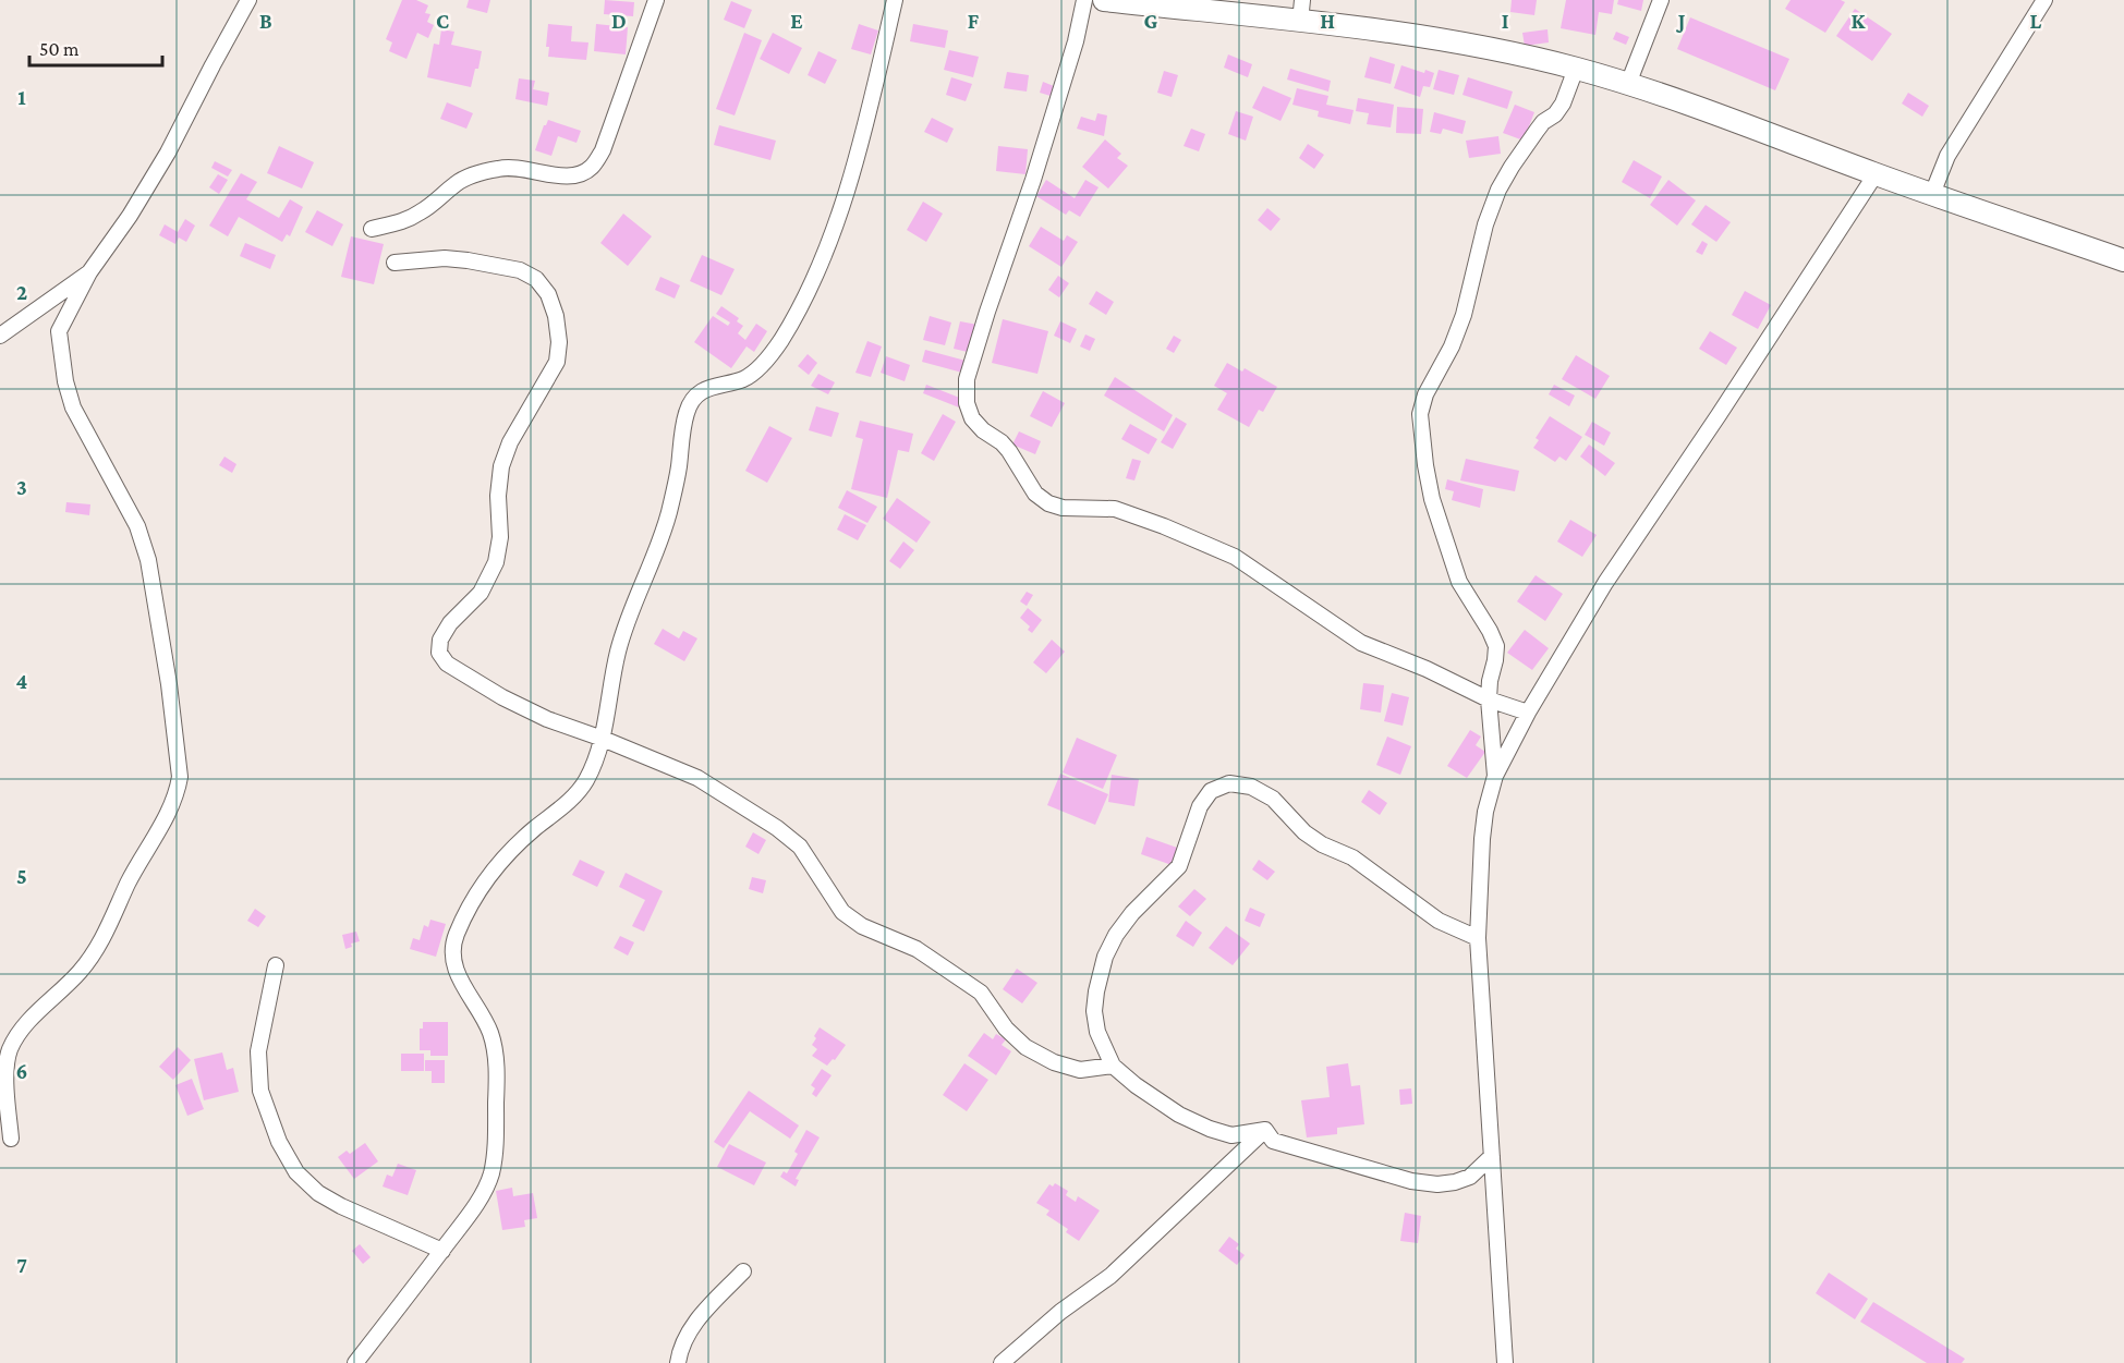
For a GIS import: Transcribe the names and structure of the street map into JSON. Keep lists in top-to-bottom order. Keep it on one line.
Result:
{"scale_bar":"50 m","grid":{"columns":["B","C","D","E","F","G","H","I","J","K","L"],"rows":["1","2","3","4","5","6","7"]}}
